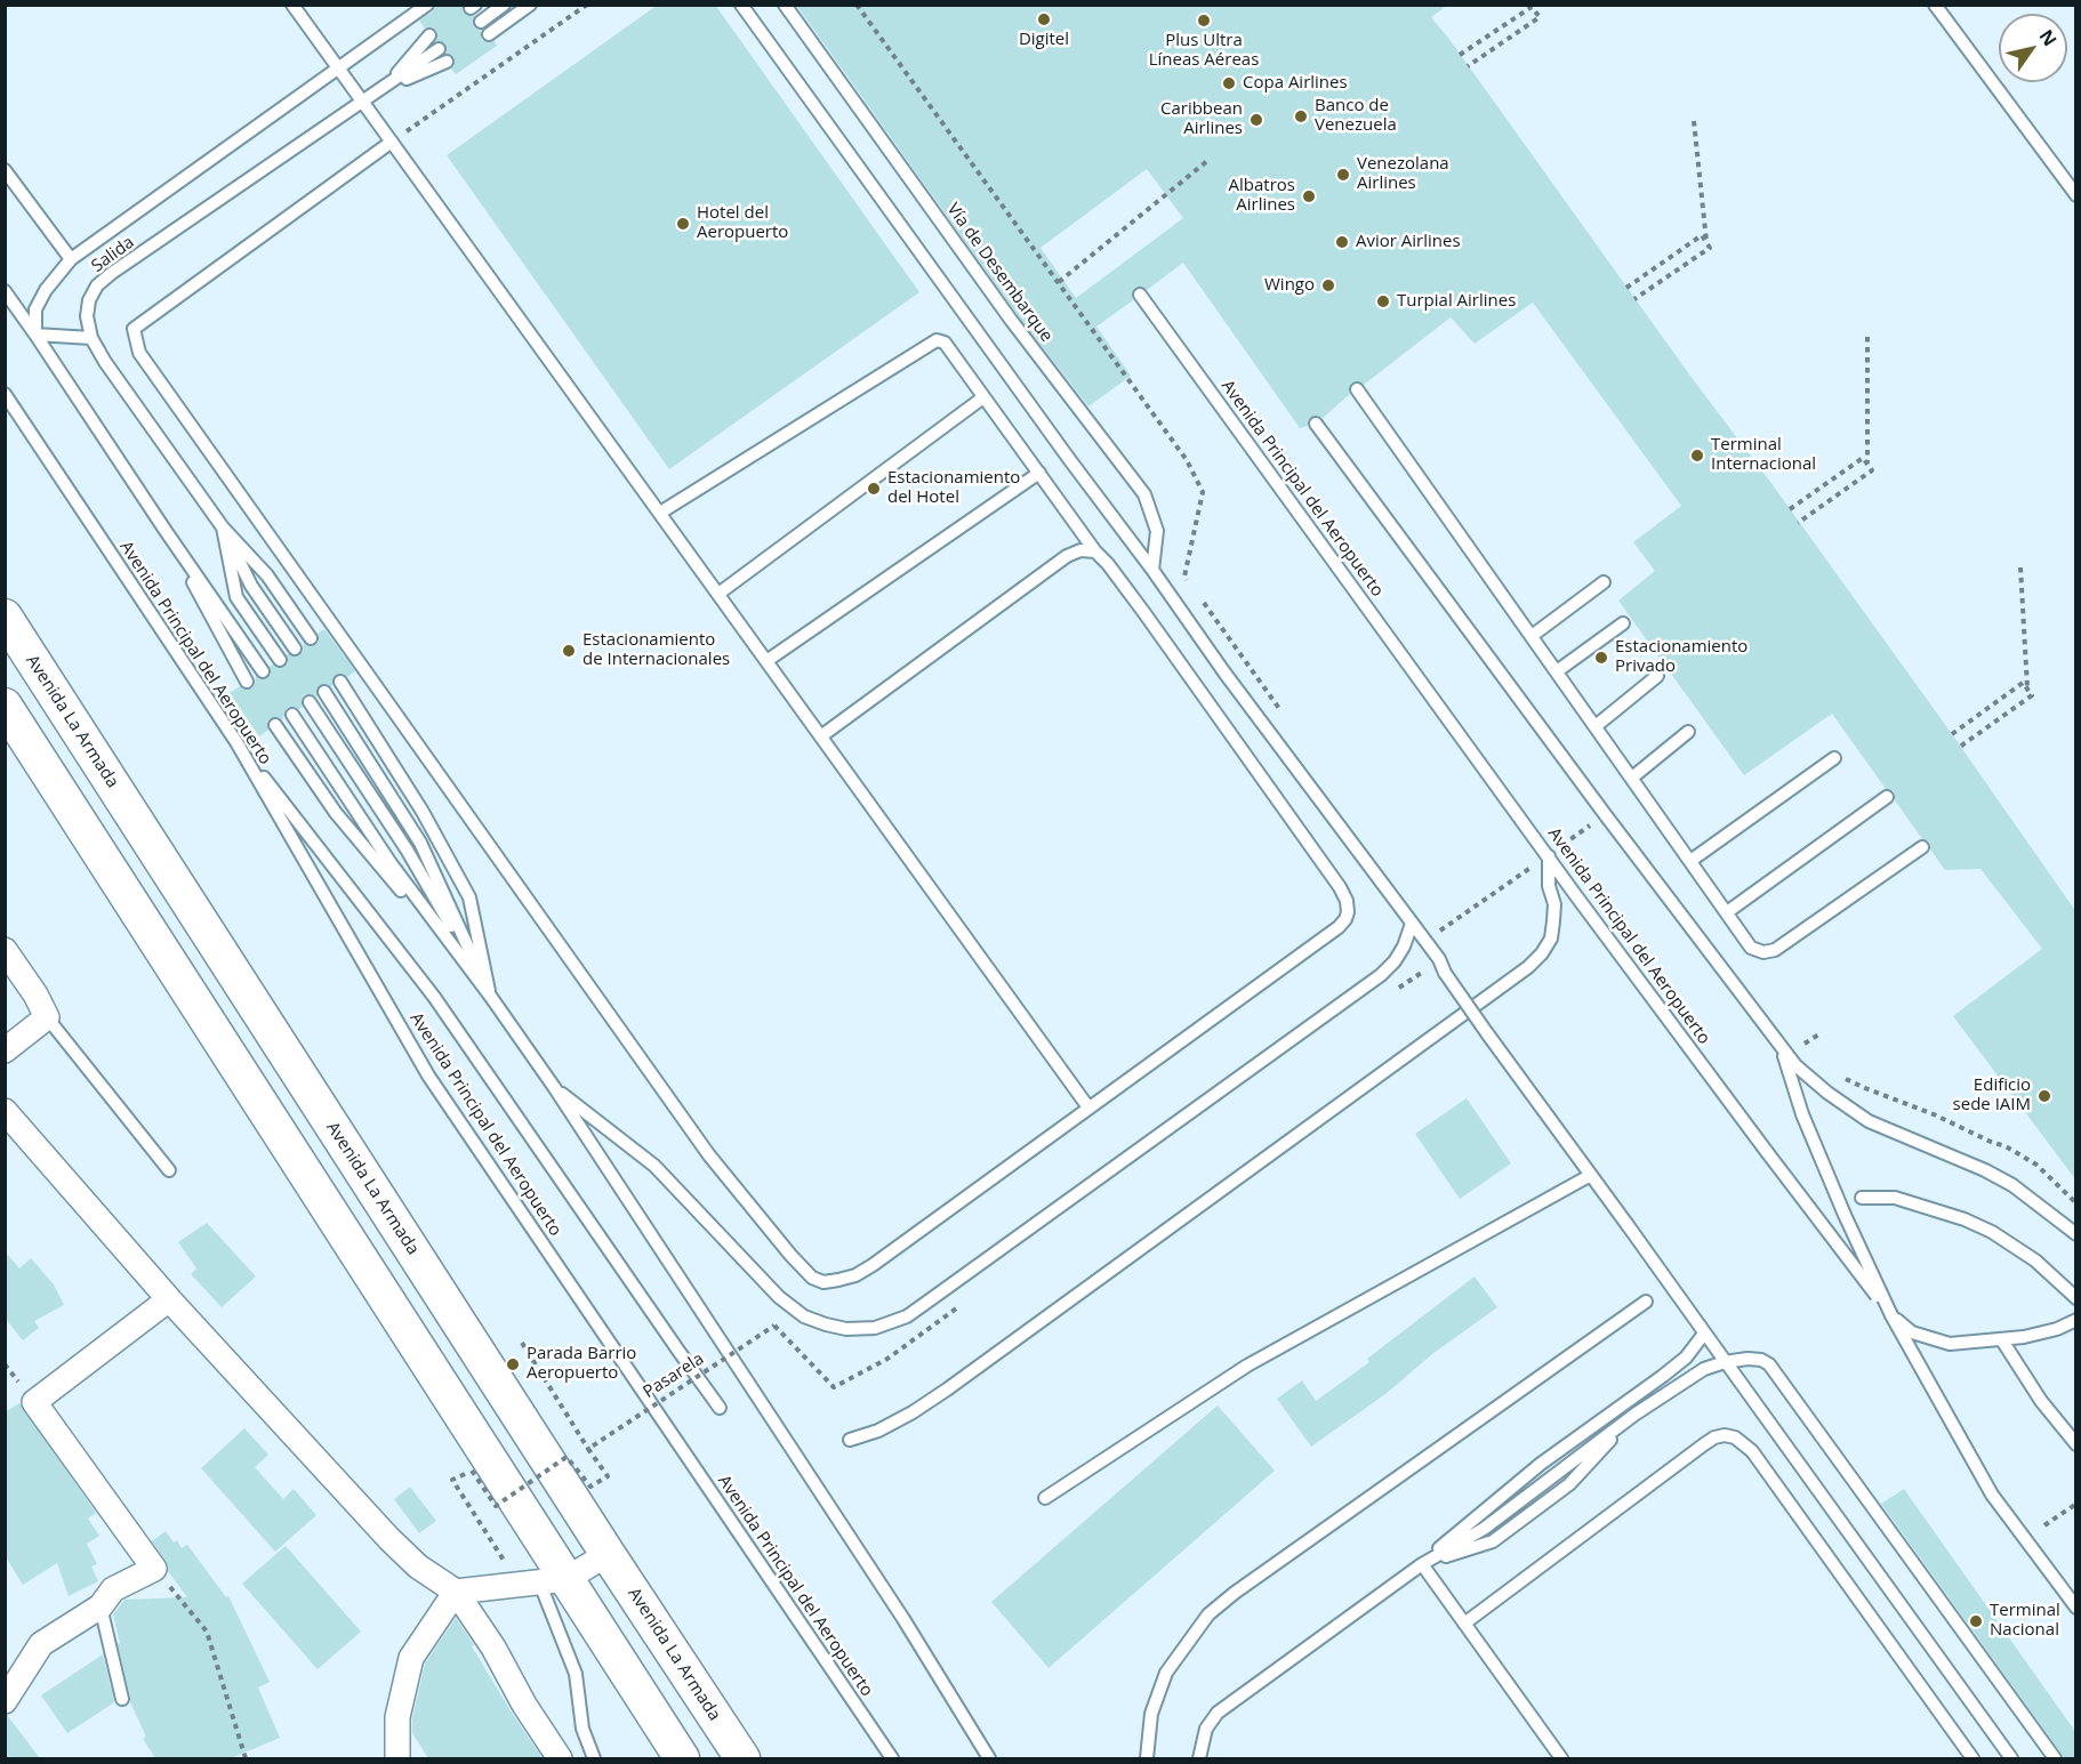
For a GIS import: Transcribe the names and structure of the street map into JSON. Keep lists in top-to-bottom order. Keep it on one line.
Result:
{"streets":{"main road":["Avenida La Armada"],"lane":["Salida","Vía de Desembarque","Avenida Principal del Aeropuerto"],"path":["Pasarela"]},"places":["Digitel","Plus Ultra Líneas Aéreas","Copa Airlines","Banco de Venezuela","Caribbean Airlines","Venezolana Airlines","Albatros Airlines","Hotel del Aeropuerto","Avior Airlines","Wingo","Turpial Airlines","Terminal Internacional","Estacionamiento del Hotel","Estacionamiento de Internacionales","Estacionamiento Privado","Edificio sede IAIM","Parada Barrio Aeropuerto","Terminal Nacional"],"north":"top right"}
